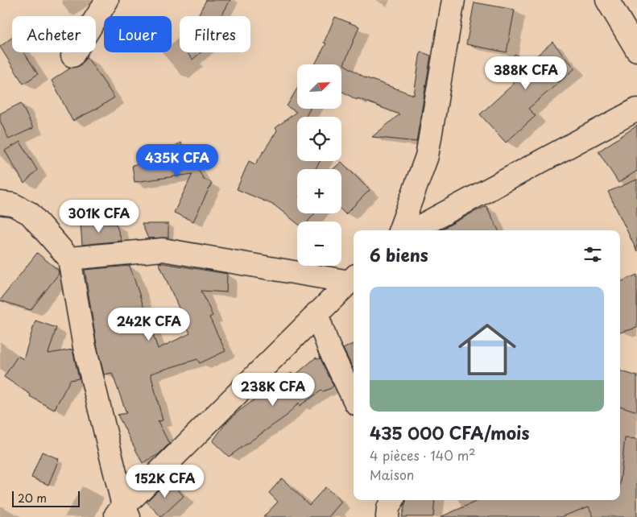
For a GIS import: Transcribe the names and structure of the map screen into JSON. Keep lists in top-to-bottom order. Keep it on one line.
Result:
{"scale_bar":"20 m","north":"top right","page":{"chip":["Acheter","Louer","Filtres"],"price":["388K CFA","435K CFA","301K CFA","242K CFA","238K CFA","152K CFA"],"map_buttons":["+","−"],"heading":"6 biens","list":[{"name":"435 000 CFA/mois","note":"4 pièces · 140 m² · Maison"}],"scale":"20 m"}}
